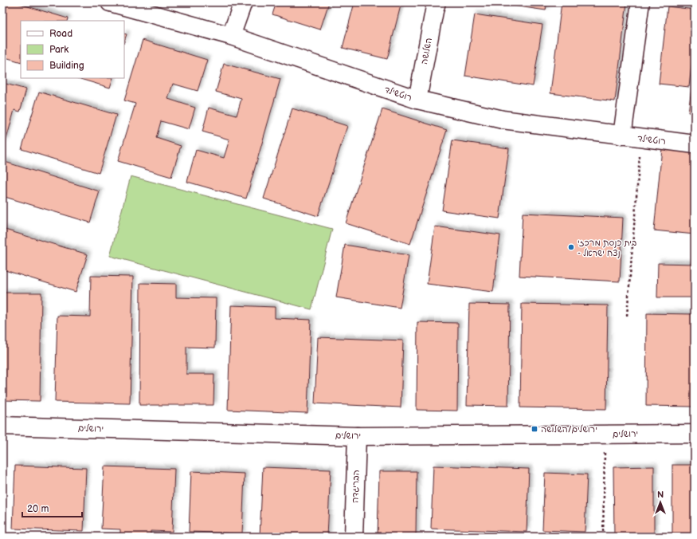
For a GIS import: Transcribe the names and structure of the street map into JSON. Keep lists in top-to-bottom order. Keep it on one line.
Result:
{"streets":{"street":["השלושה","רוטשילד","ירושלים","הבריגדה"]},"crossings":[["השלושה","רוטשילד"],["ירושלים","הבריגדה"]],"places":{"other":["בית כנסת מרכזי - נצח ישראל"],"transit":["ירושלים/השלושה"]},"legend":["Road","Park","Building"],"scale_bar":"20 m","north":"top"}
